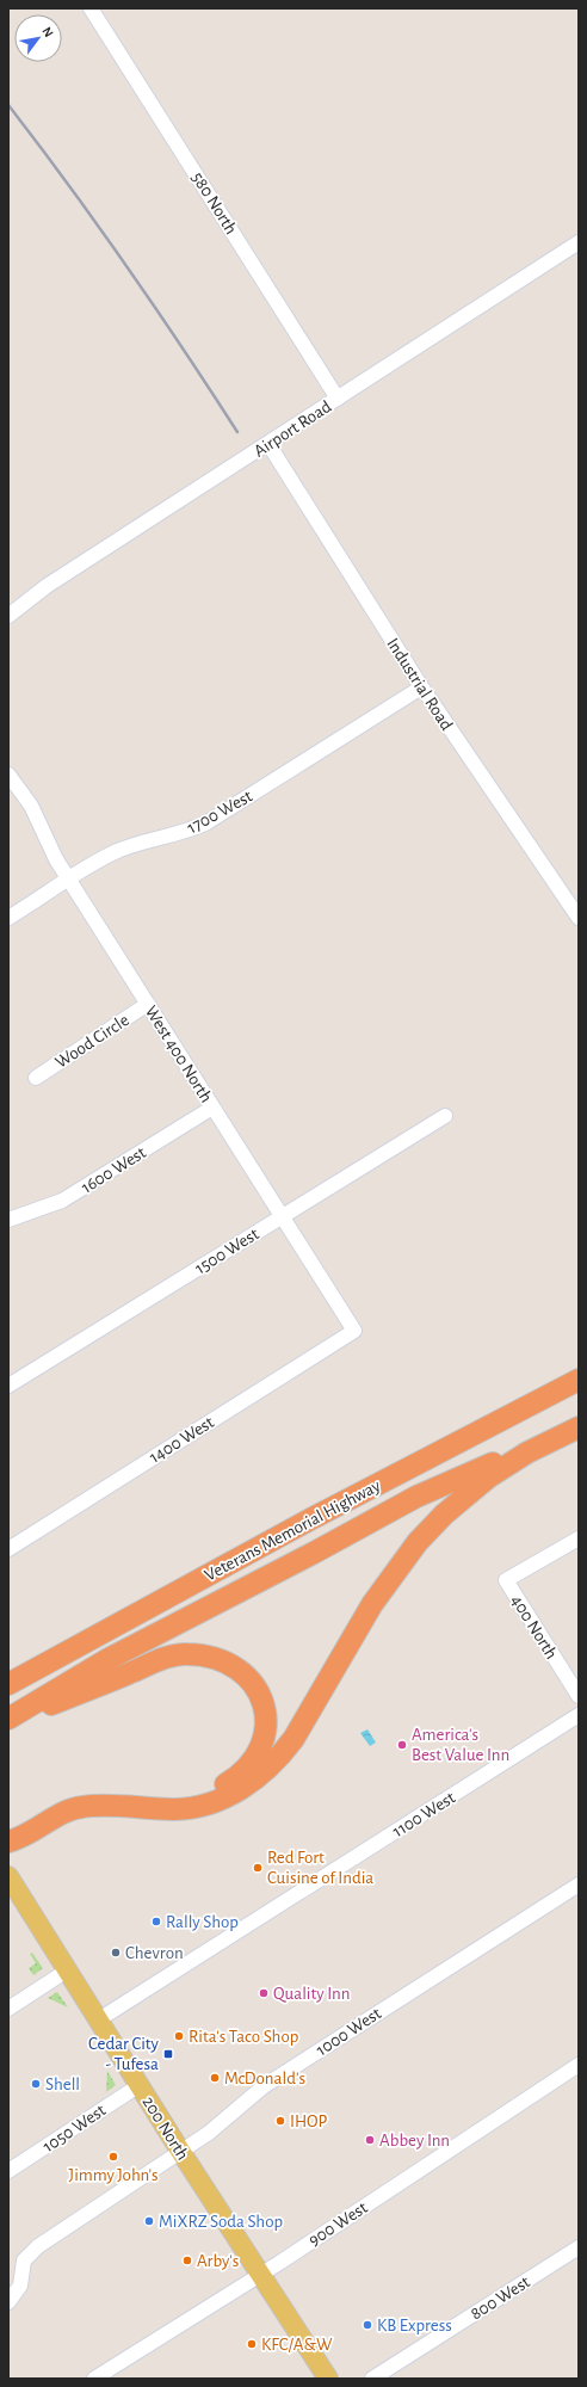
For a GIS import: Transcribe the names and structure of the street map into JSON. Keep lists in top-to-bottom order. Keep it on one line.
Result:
{"streets":{"highway":["Veterans Memorial Highway"],"main road":["200 North"],"street":["580 North","Airport Road","Industrial Road","1700 West","Wood Circle","West 400 North","1600 West","1500 West","1400 West","400 North","1100 West","1000 West","1050 West","900 West","800 West"]},"crossings":[["580 North","Airport Road"],["Airport Road","Industrial Road"],["Industrial Road","1700 West"],["1700 West","West 400 North"],["Wood Circle","West 400 North"],["West 400 North","1600 West"],["West 400 North","1500 West"],["West 400 North","1400 West"],["1100 West","200 North"],["1000 West","200 North"],["1050 West","200 North"],["200 North","900 West"]],"places":{"other":["America's Best Value Inn","Red Fort Cuisine of India","Rally Shop","Chevron","Quality Inn","Rita's Taco Shop","McDonald's","Shell","IHOP","Abbey Inn","Jimmy John's","MiXRZ Soda Shop","Arby's","KB Express","KFC/A&W"],"transit":["Cedar City - Tufesa"]},"north":"top right"}
